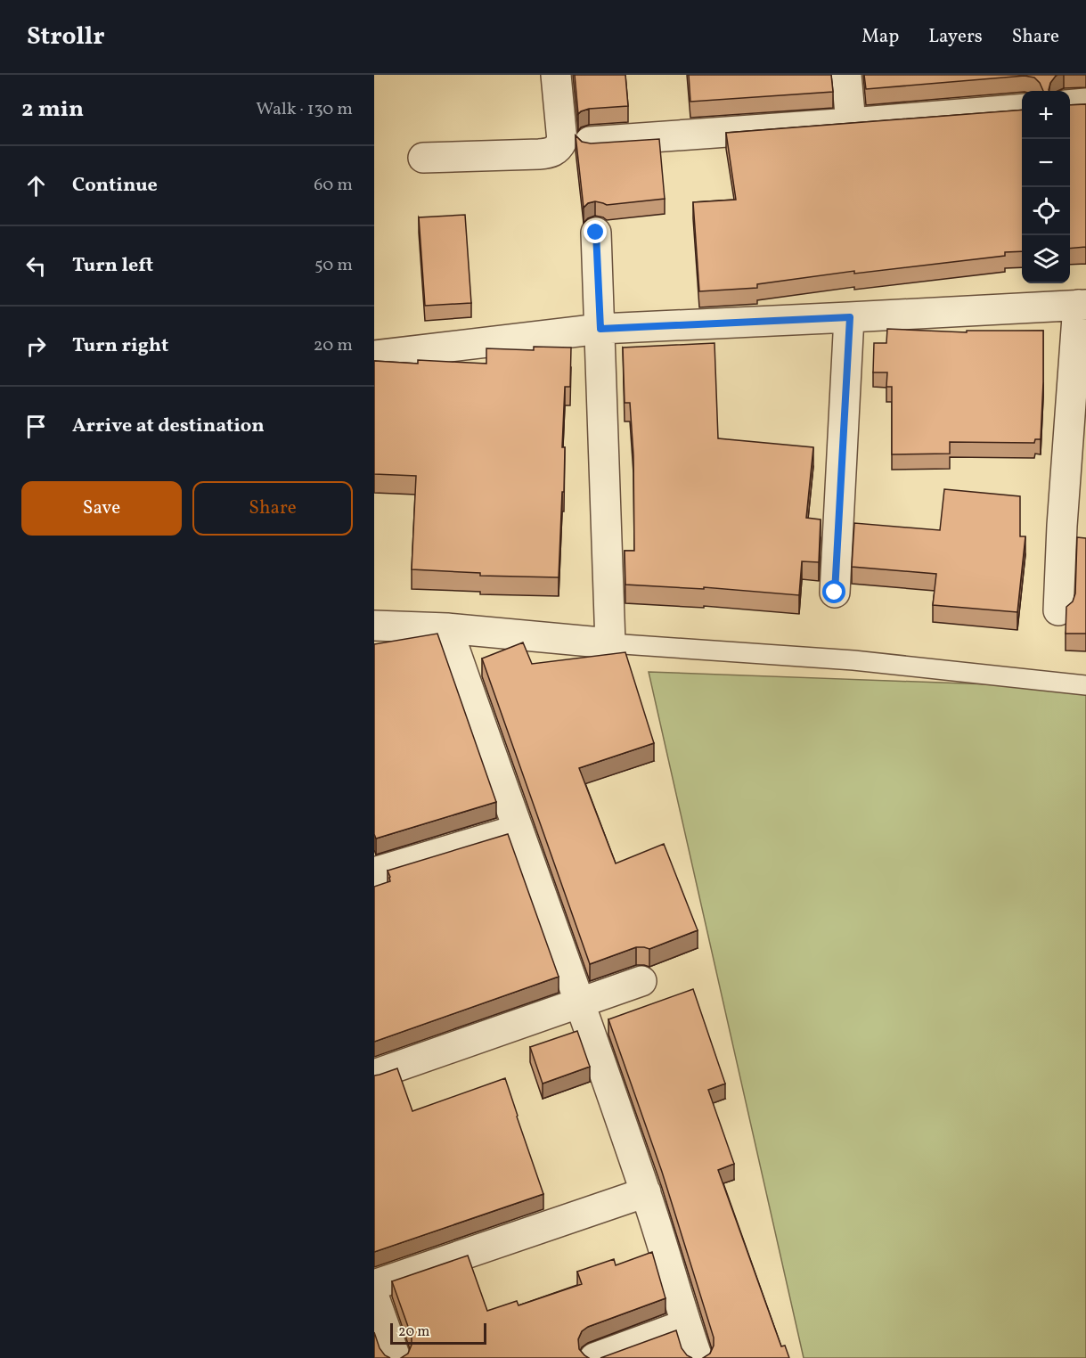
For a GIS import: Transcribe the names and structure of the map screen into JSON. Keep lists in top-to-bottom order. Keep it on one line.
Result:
{"scale_bar":"20 m","page":{"header":"Strollr","nav":["Map","Layers","Share"],"heading":["2 min","Walk · 130 m"],"map_buttons":["+","−"],"list":[["Continue","60 m"],["Turn left","50 m"],["Turn right","20 m"],"Arrive at destination"],"buttons":["Save","Share"],"scale":"20 m"}}
